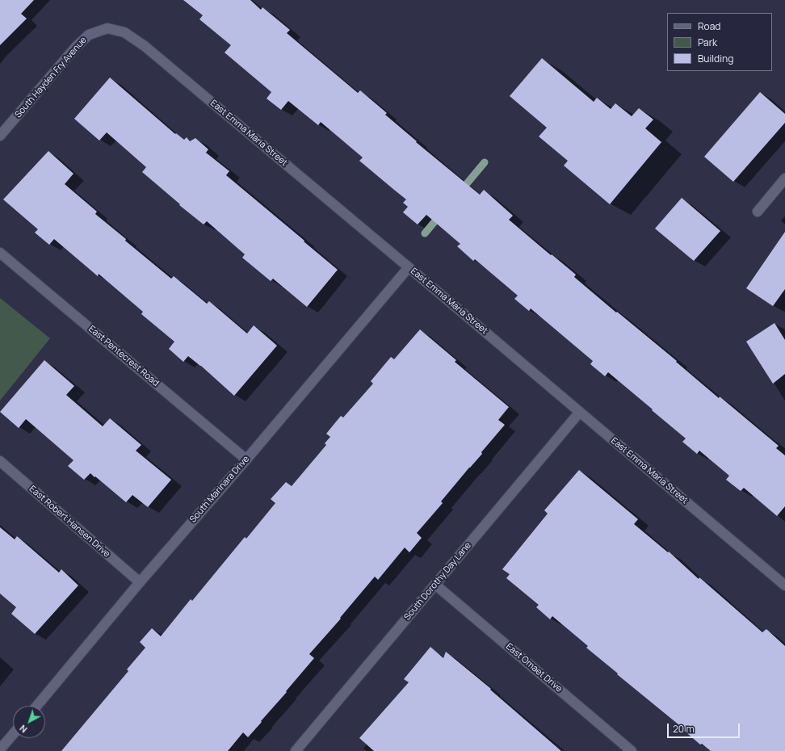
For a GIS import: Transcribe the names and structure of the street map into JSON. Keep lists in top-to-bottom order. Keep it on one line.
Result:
{"streets":{"street":["South Hayden Fry Avenue","East Emma Maria Street","East Pentecrest Road","South Marinara Drive","East Robert Hansen Drive","South Dorothy Day Lane","East Omaet Drive"]},"crossings":[["South Hayden Fry Avenue","East Emma Maria Street"],["East Emma Maria Street","South Marinara Drive"],["East Emma Maria Street","South Dorothy Day Lane"],["East Pentecrest Road","South Marinara Drive"],["South Marinara Drive","East Robert Hansen Drive"],["South Dorothy Day Lane","East Omaet Drive"]],"legend":["Road","Park","Building"],"scale_bar":"20 m","north":"bottom left"}
